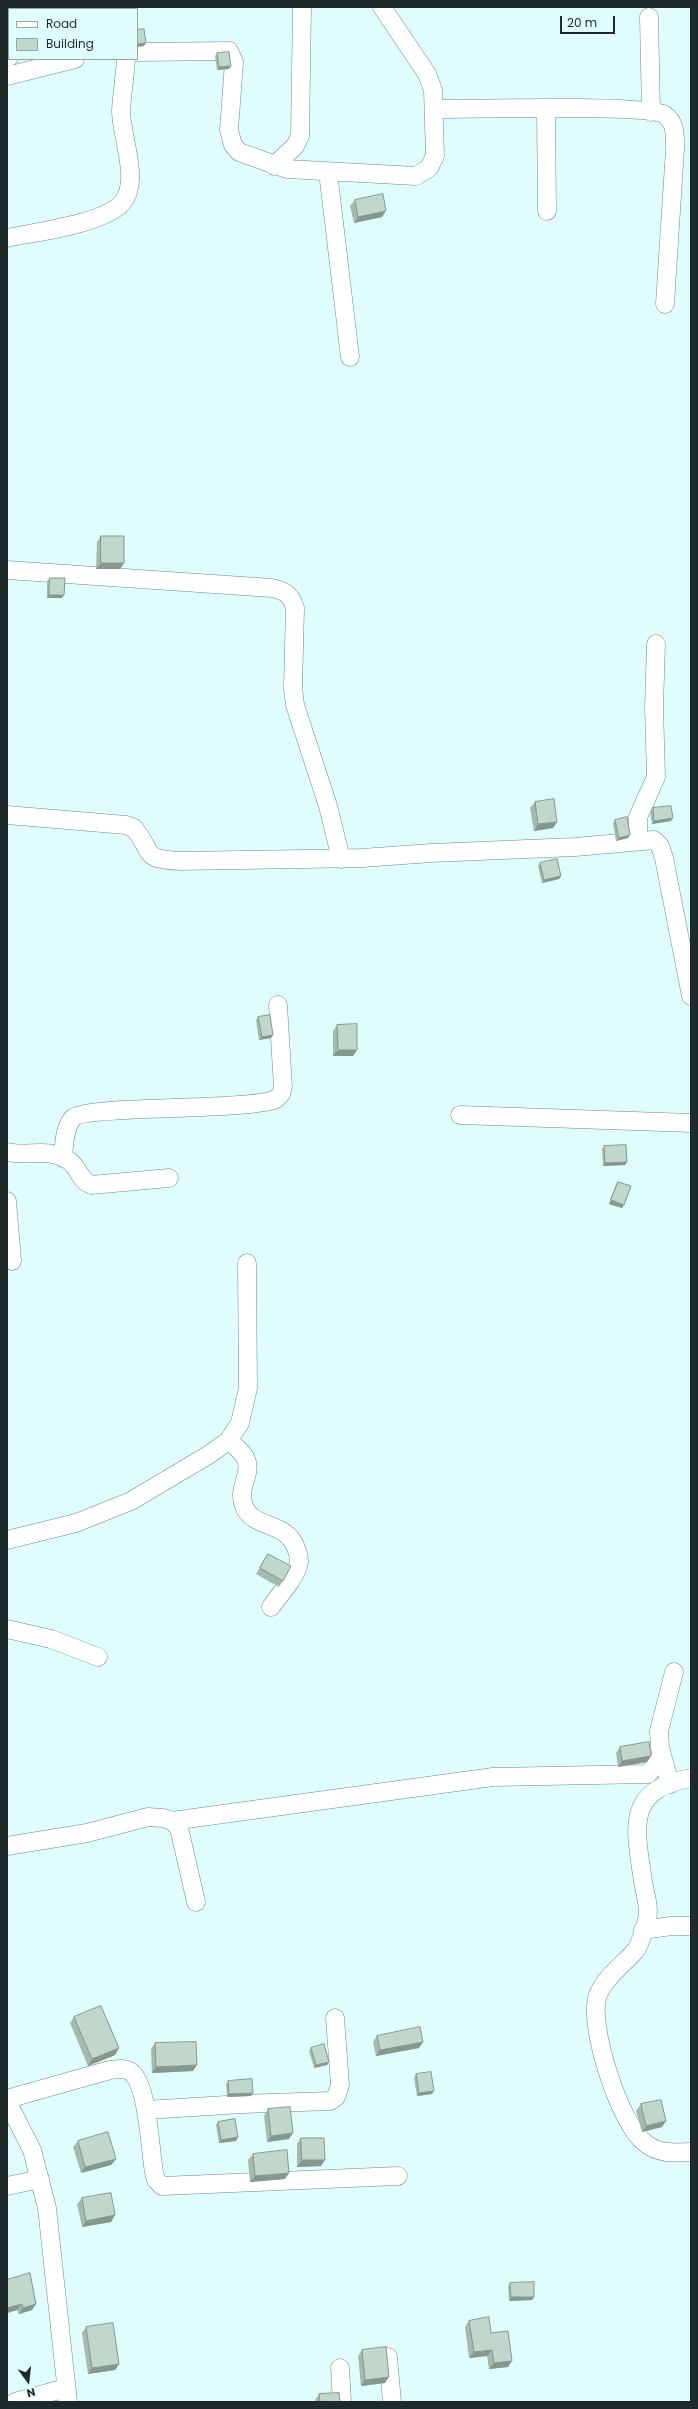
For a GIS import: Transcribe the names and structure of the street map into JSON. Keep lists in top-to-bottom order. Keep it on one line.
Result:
{"legend":["Road","Building"],"scale_bar":"20 m","north":"bottom"}
